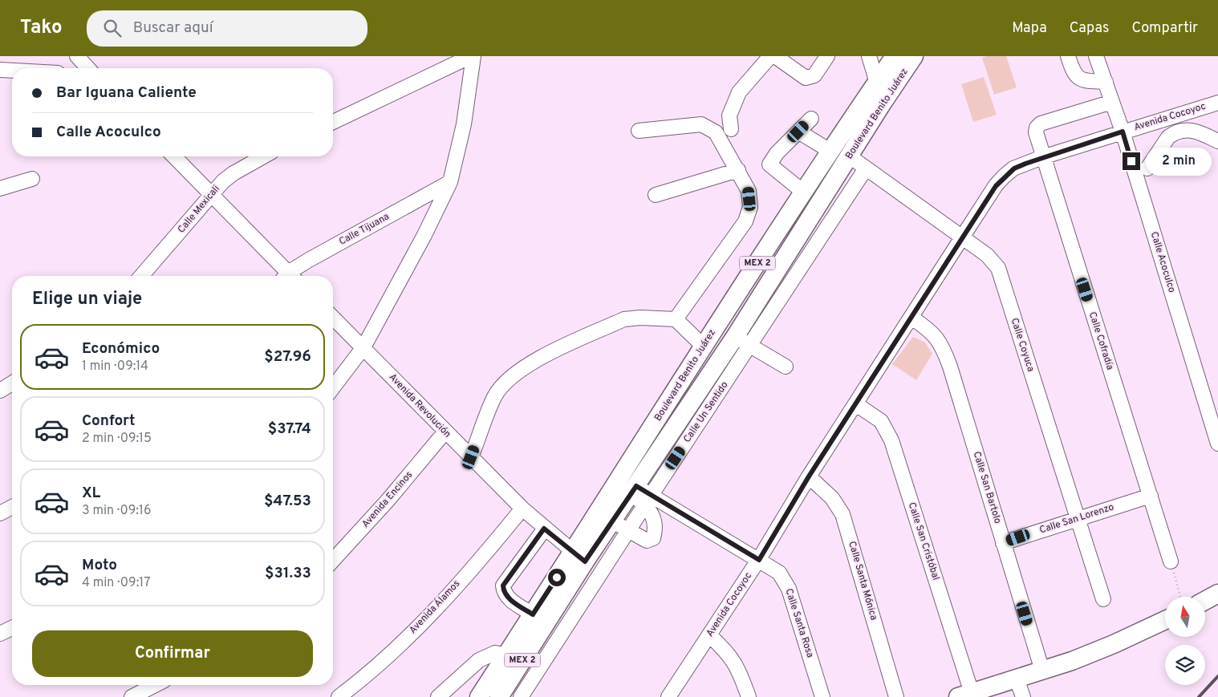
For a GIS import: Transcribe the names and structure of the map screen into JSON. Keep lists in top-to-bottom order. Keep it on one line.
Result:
{"streets":{"main road":["Boulevard Benito Juárez","MEX 2"],"street":["Avenida Cocoyoc","Calle Mexicali","Calle Tijuana","Calle Acoculco","Calle Cofradía","Calle Coyuca","Avenida Revolución","Calle San Bartolo","Avenida Encinos","Calle San Lorenzo","Calle San Cristóbal","Calle Santa Mónica","Avenida Álamos","Calle Santa Rosa"]},"crossings":[["Boulevard Benito Juárez","Calle Coyuca"],["Boulevard Benito Juárez","Avenida Revolución"],["Boulevard Benito Juárez","Calle Santa Rosa"],["Avenida Cocoyoc","Calle Acoculco"],["Avenida Cocoyoc","Calle Cofradía"],["Avenida Cocoyoc","Calle Coyuca"],["Avenida Cocoyoc","Calle San Bartolo"],["Avenida Cocoyoc","Calle San Cristóbal"],["Avenida Cocoyoc","Calle Santa Mónica"],["Avenida Cocoyoc","Calle Santa Rosa"],["Calle Acoculco","Calle Cofradía"],["Calle Cofradía","Calle San Lorenzo"],["Calle Coyuca","Calle San Lorenzo"],["Avenida Revolución","Avenida Encinos"],["Avenida Revolución","Avenida Álamos"],["Calle San Bartolo","Calle San Lorenzo"]],"north":"top","page":{"header":"Tako","search":"Buscar aquí","nav":["Mapa","Capas","Compartir"],"banner":["Bar Iguana Caliente","Calle Acoculco"],"bubble":"2 min","heading":"Elige un viaje","list":[{"name":"Económico","note":"1 min · 09:14","value":"$27.96"},{"name":"Confort","note":"2 min · 09:15","value":"$37.74"},{"name":"XL","note":"3 min · 09:16","value":"$47.53"},{"name":"Moto","note":"4 min · 09:17","value":"$31.33"}],"buttons":"Confirmar"}}
